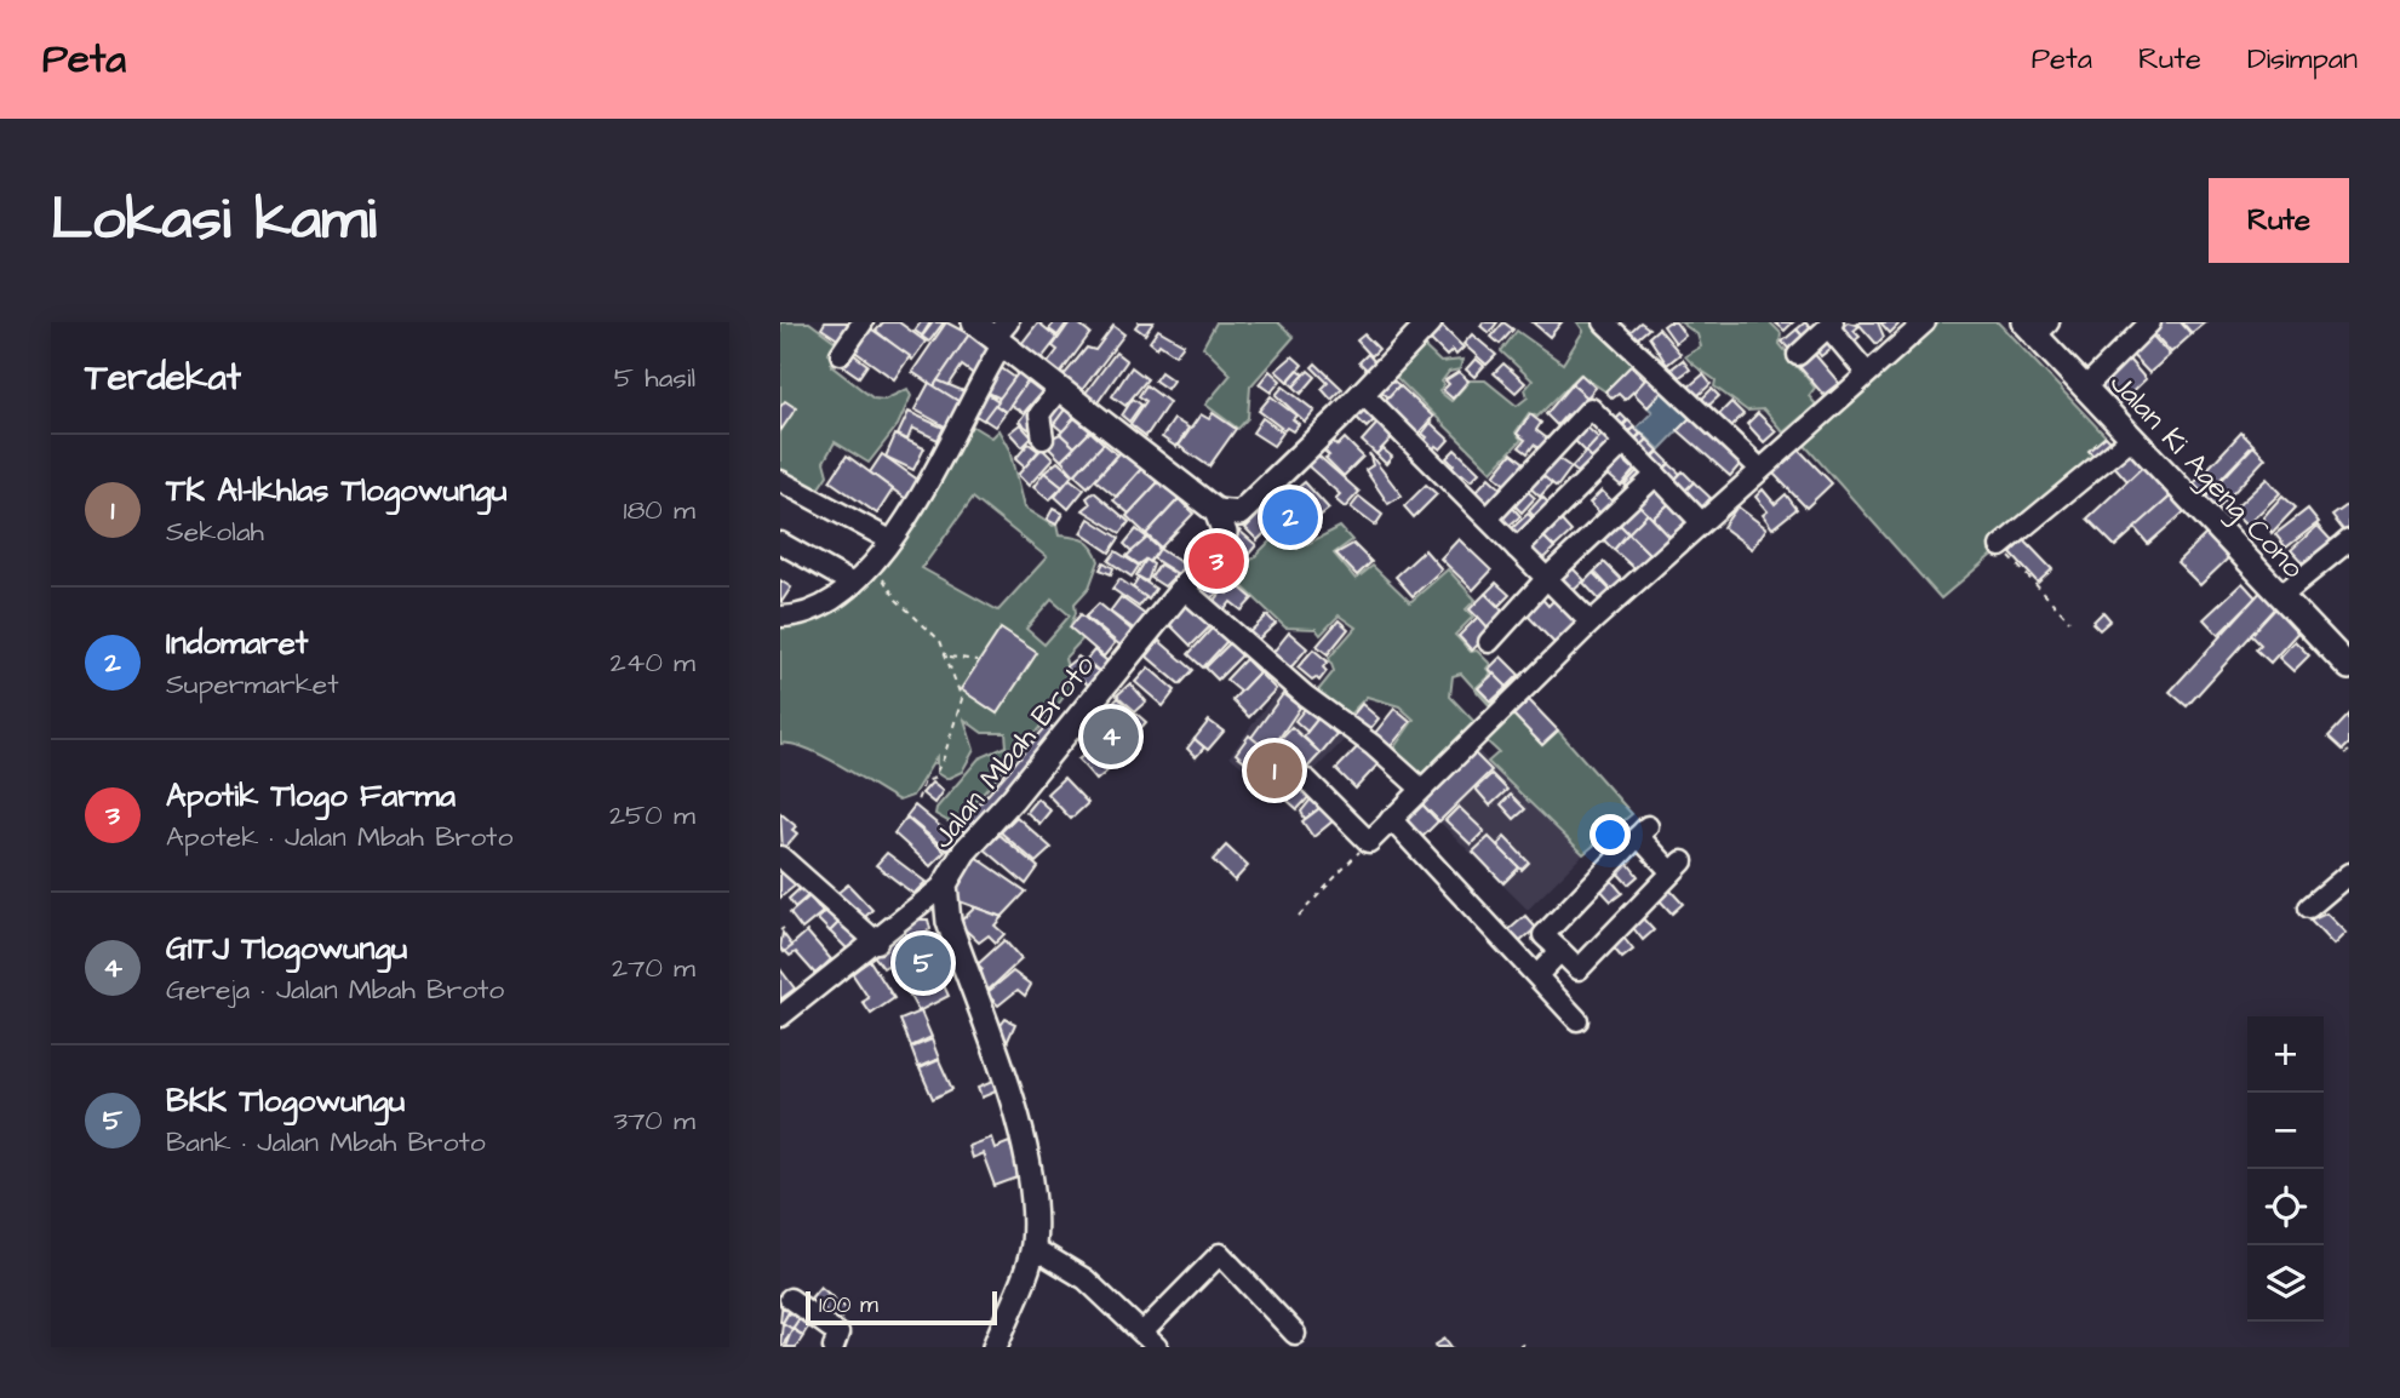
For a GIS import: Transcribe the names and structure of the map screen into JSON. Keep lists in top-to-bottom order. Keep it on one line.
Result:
{"streets":{"main road":["Jalan Ki Ageng Cono","Jalan Mbah Broto"]},"scale_bar":"100 m","page":{"header":"Peta","nav":["Peta","Rute","Disimpan"],"buttons":"Rute","title":"Lokasi kami","heading":["Terdekat","5 hasil"],"list":[{"mark":"1","name":"TK Al-Ikhlas Tlogowungu","note":"Sekolah","value":"180 m"},{"mark":"2","name":"Indomaret","note":"Supermarket","value":"240 m"},{"mark":"3","name":"Apotik Tlogo Farma","note":"Apotek · Jalan Mbah Broto","value":"250 m"},{"mark":"4","name":"GITJ Tlogowungu","note":"Gereja · Jalan Mbah Broto","value":"270 m"},{"mark":"5","name":"BKK Tlogowungu","note":"Bank · Jalan Mbah Broto","value":"370 m"}],"pins":["2","3","4","1","5"],"map_buttons":["+","−"],"scale":"100 m"}}
